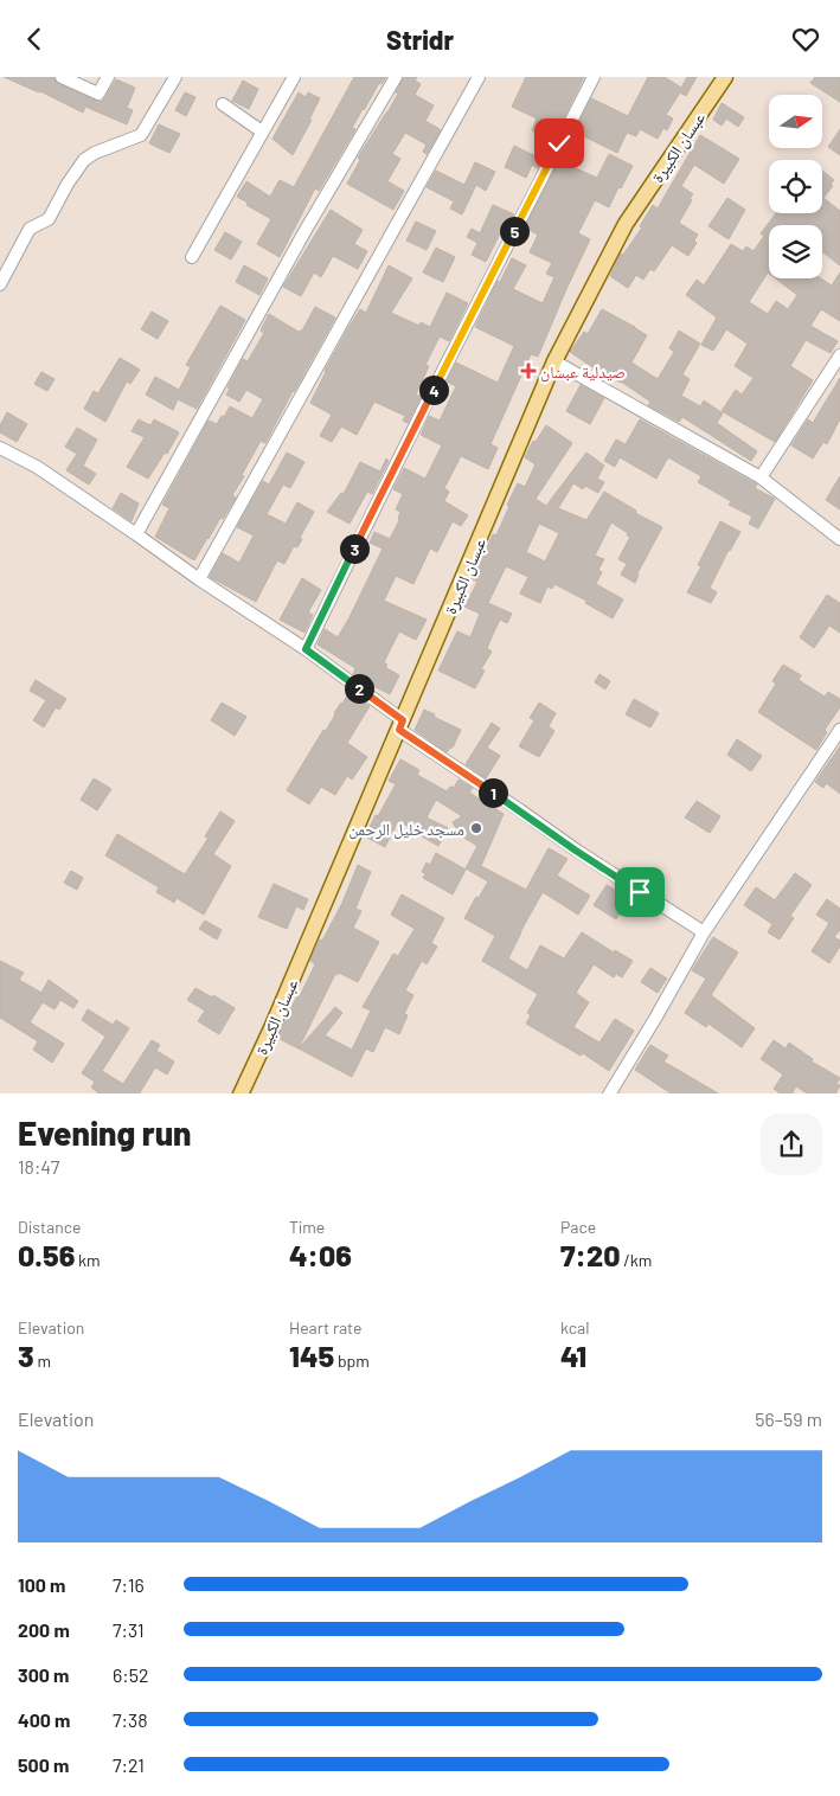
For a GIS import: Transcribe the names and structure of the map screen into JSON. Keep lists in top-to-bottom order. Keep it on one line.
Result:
{"streets":{"main road":["عبسان الكبيرة"]},"places":{"health":["صيدلية عبسان"],"other":["مسجد خليل الرحمن"]},"north":"right","page":{"header":"Stridr","pins":["5","4","3","2","1"],"heading":["Evening run","18:47"],"stats":[["Distance","0.56 km"],["Time","4:06"],["Pace","7:20 /km"],["Elevation","3 m"],["Heart rate","145 bpm"],["kcal","41"]],"chart":["Elevation","56–59 m"],"list":[{"name":"100 m","note":"7:16"},{"name":"200 m","note":"7:31"},{"name":"300 m","note":"6:52"},{"name":"400 m","note":"7:38"},{"name":"500 m","note":"7:21"}]}}
